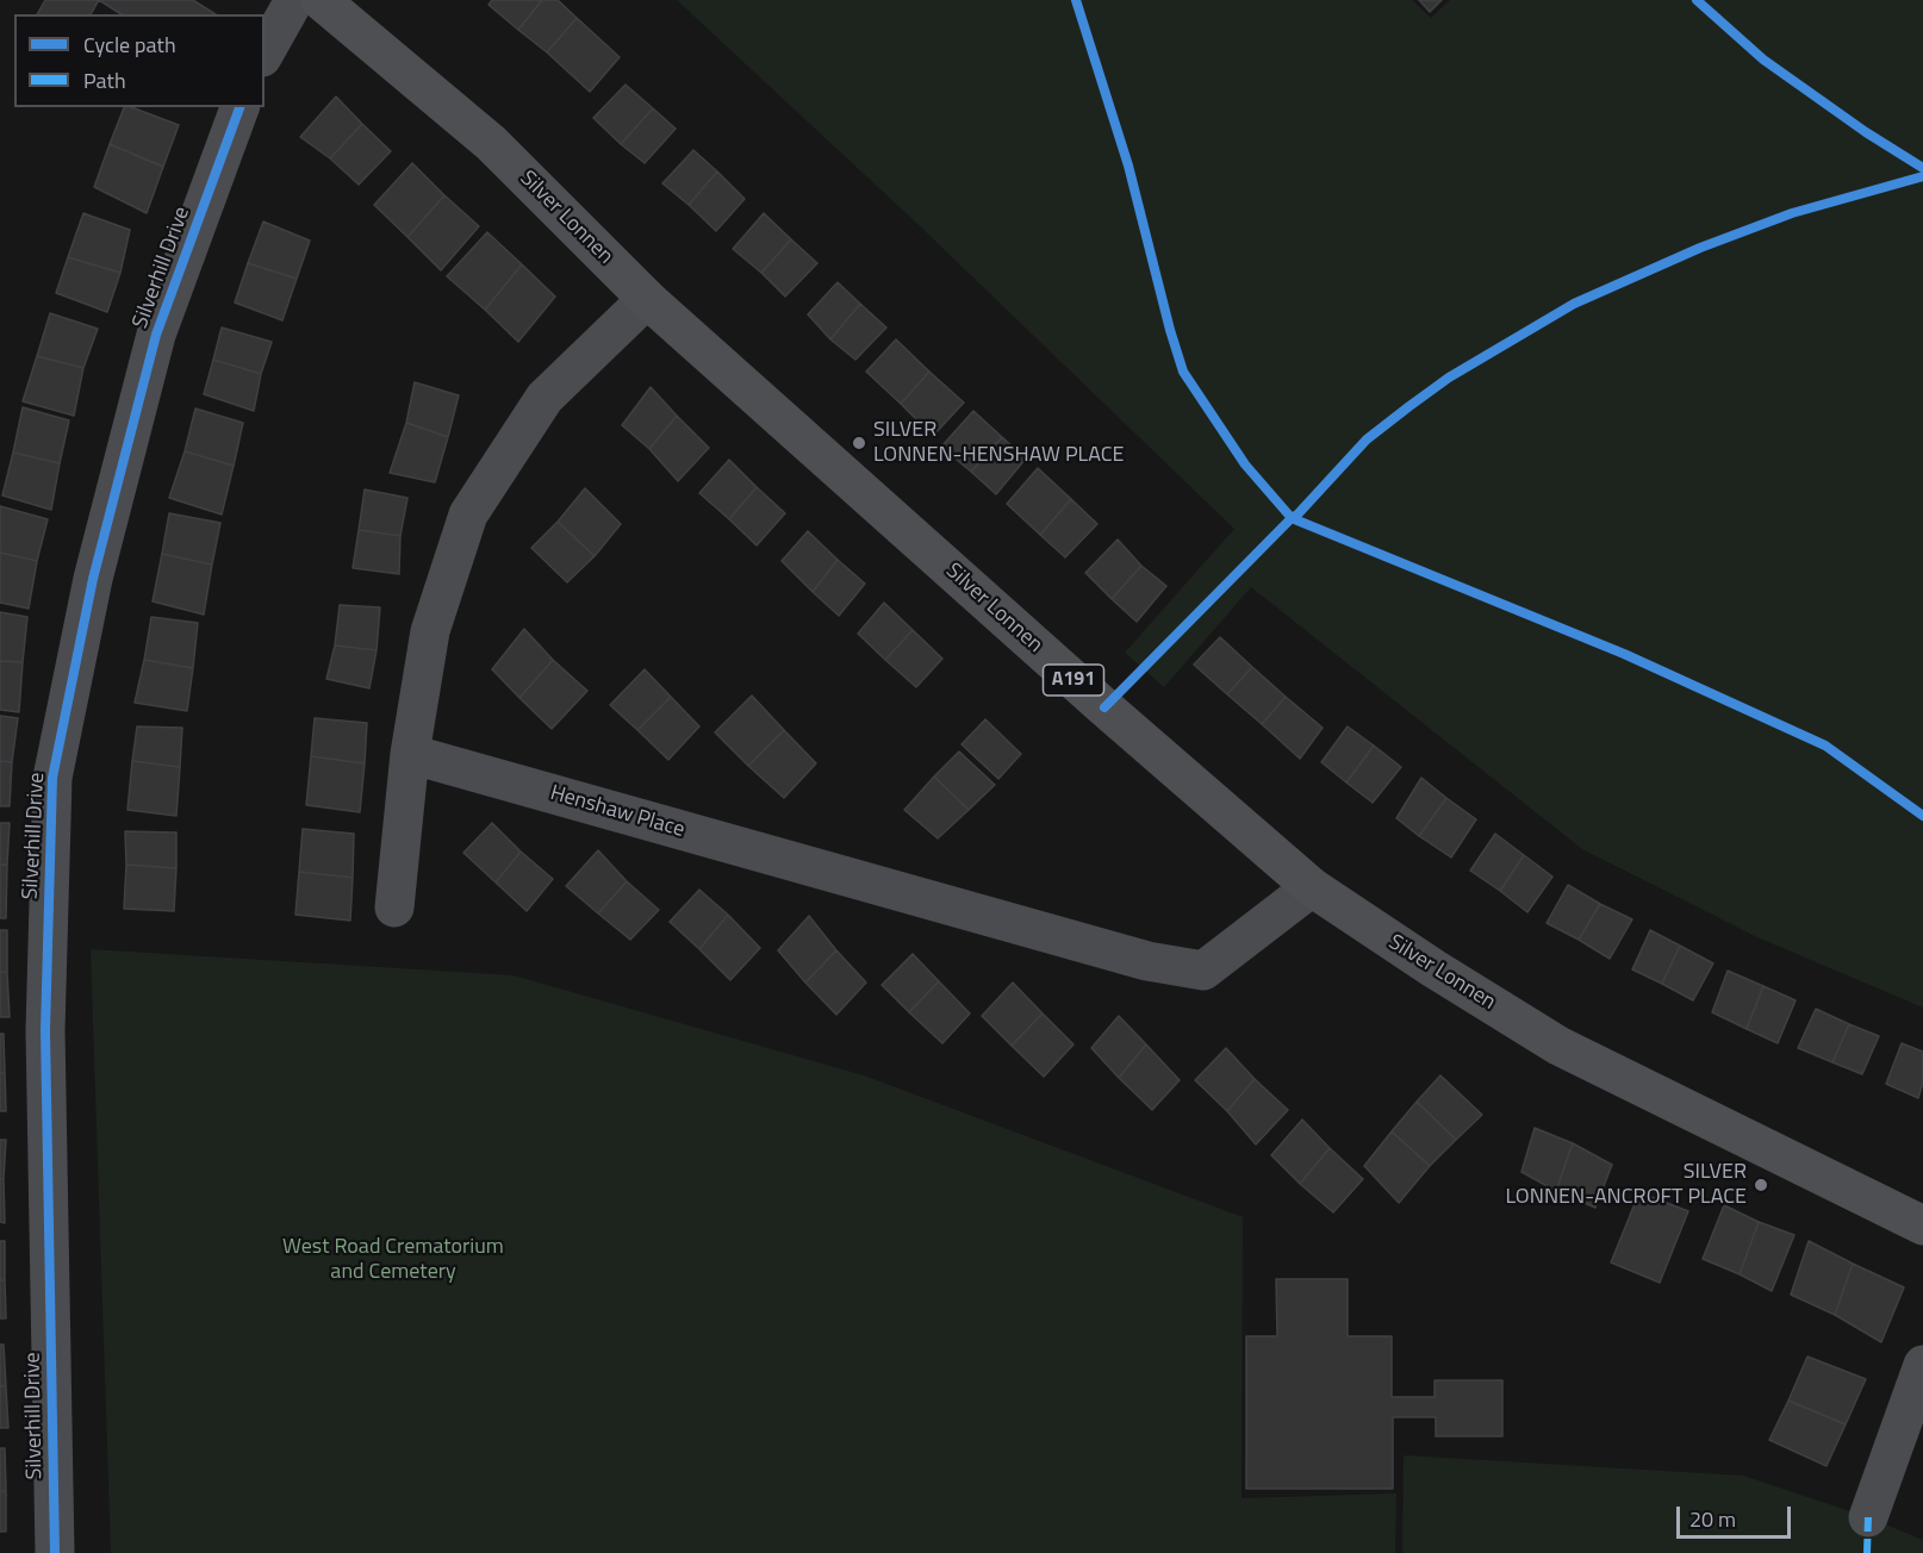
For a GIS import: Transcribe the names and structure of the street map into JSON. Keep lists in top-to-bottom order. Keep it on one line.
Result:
{"streets":{"main road":["Silver Lonnen","A191"],"street":["Silverhill Drive","Henshaw Place"]},"crossings":[["Silver Lonnen","Henshaw Place"]],"parks":["West Road Crematorium and Cemetery"],"places":["SILVER LONNEN-HENSHAW PLACE","SILVER LONNEN-ANCROFT PLACE"],"legend":["Cycle path","Path"],"scale_bar":"20 m"}
